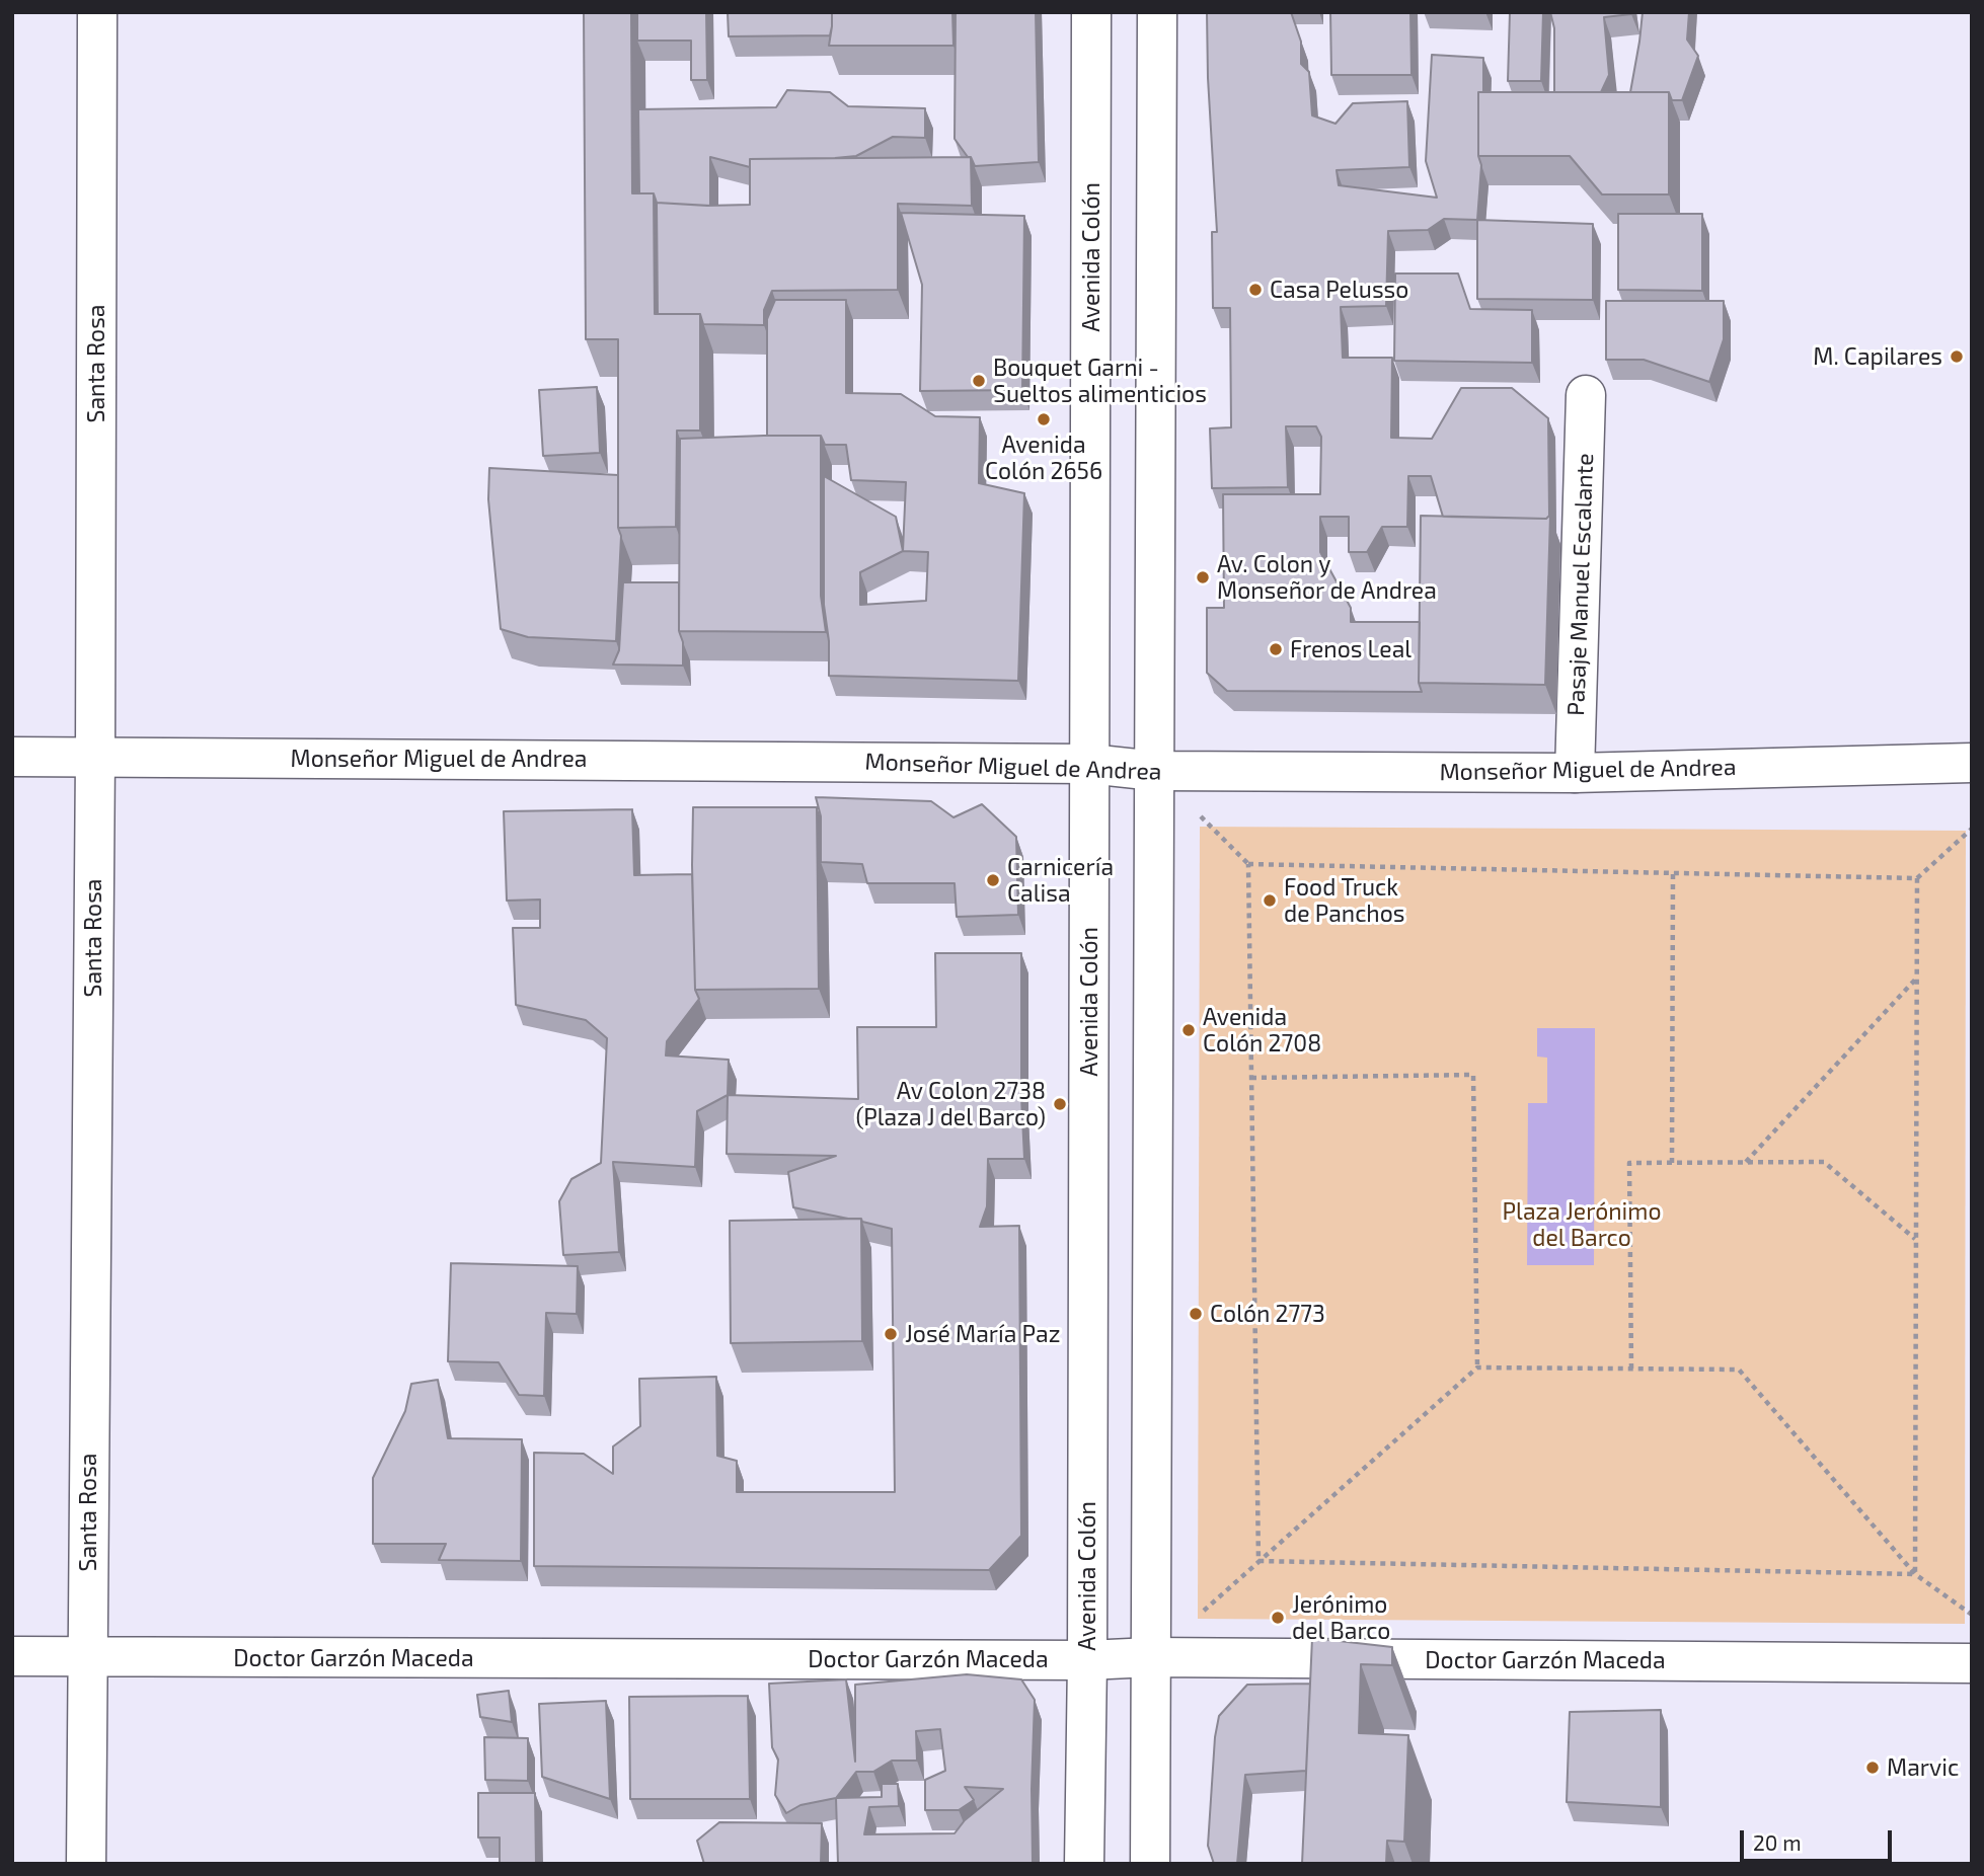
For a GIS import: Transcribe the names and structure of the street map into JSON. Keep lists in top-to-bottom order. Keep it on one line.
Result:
{"streets":{"main road":["Avenida Colón","Santa Rosa","Pasaje Manuel Escalante","Monseñor Miguel de Andrea","Doctor Garzón Maceda"]},"crossings":[["Avenida Colón","Monseñor Miguel de Andrea"],["Avenida Colón","Doctor Garzón Maceda"],["Santa Rosa","Monseñor Miguel de Andrea"],["Santa Rosa","Doctor Garzón Maceda"],["Pasaje Manuel Escalante","Monseñor Miguel de Andrea"]],"parks":["Plaza Jerónimo del Barco"],"places":["Casa Pelusso","M. Capilares","Bouquet Garni - Sueltos alimenticios","Avenida Colón 2656","Av. Colon y Monseñor de Andrea","Frenos Leal","Carnicería Calisa","Food Truck de Panchos","Avenida Colón 2708","Av Colon 2738 (Plaza J del Barco)","Colón 2773","José María Paz","Jerónimo del Barco","Marvic"],"scale_bar":"20 m"}
